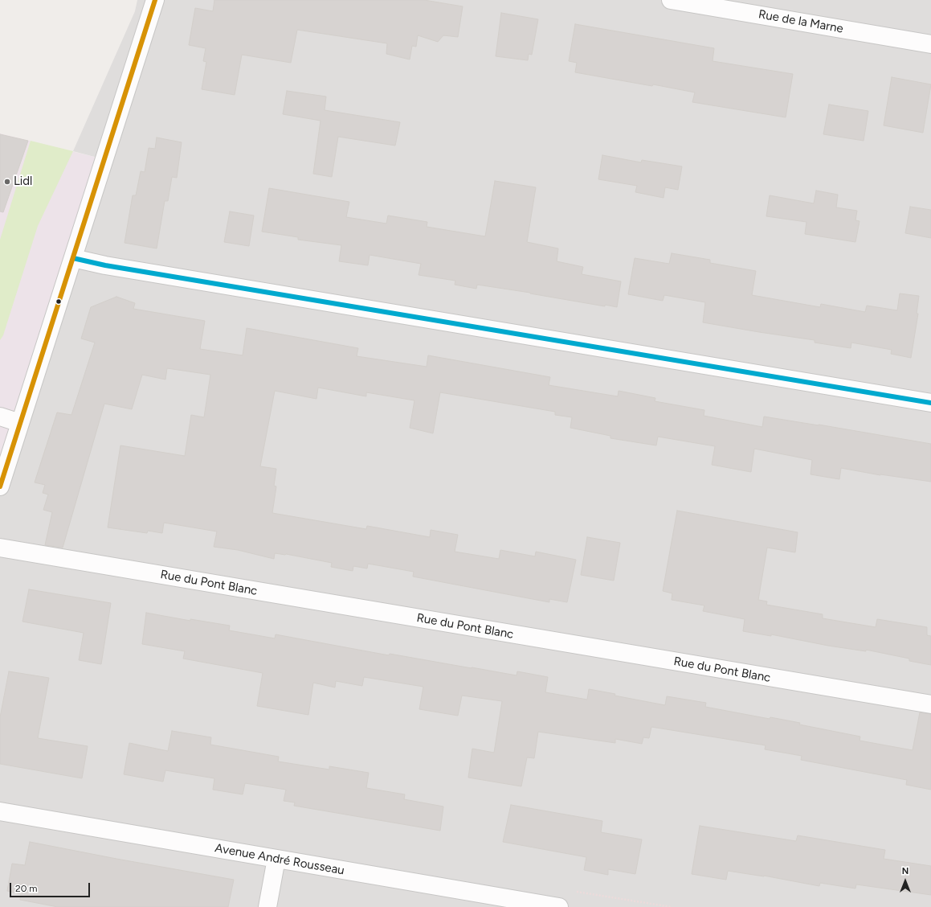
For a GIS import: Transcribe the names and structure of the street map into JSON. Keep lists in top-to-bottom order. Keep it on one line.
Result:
{"streets":{"street":["Rue de la Marne","Rue du Pont Blanc","Avenue André Rousseau"]},"places":["Lidl"],"lines":["transit line 20"],"scale_bar":"20 m","north":"top"}
